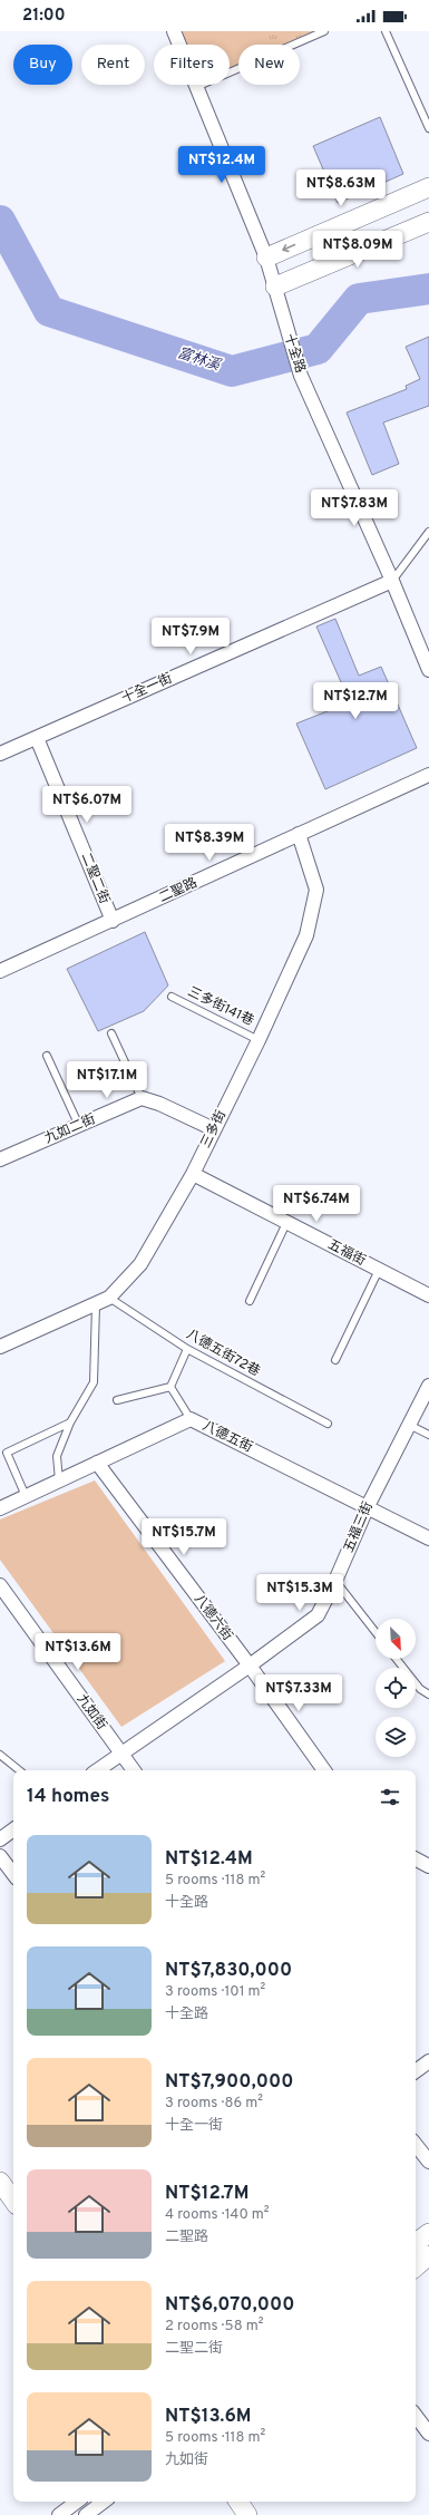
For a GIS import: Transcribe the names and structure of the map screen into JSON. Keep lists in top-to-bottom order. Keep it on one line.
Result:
{"streets":{"street":["十全路","十全一街","二聖二街","二聖路","九如二街","三多街","五福街","八德五街","五福三街","八德六街","九如街"],"lane":["三多街141巷","八德五街72巷"]},"crossings":[["十全路","十全一街"],["十全一街","二聖二街"],["二聖二街","二聖路"],["二聖路","三多街"],["三多街141巷","三多街"],["三多街","五福街"],["三多街","八德五街72巷"],["八德五街","五福三街"],["八德五街","八德六街"],["五福三街","八德六街"],["五福三街","九如街"]],"water":["富林溪"],"north":"bottom right","page":{"status":"21:00","chip":["Buy","Rent","Filters","New"],"price":["NT$12.4M","NT$8.63M","NT$8.09M","NT$7.83M","NT$7.9M","NT$12.7M","NT$6.07M","NT$8.39M","NT$17.1M","NT$6.74M","NT$15.7M","NT$15.3M","NT$13.6M","NT$7.33M"],"heading":"14 homes","list":[{"name":"NT$12.4M","note":"5 rooms · 118 m² · 十全路"},{"name":"NT$7,830,000","note":"3 rooms · 101 m² · 十全路"},{"name":"NT$7,900,000","note":"3 rooms · 86 m² · 十全一街"},{"name":"NT$12.7M","note":"4 rooms · 140 m² · 二聖路"},{"name":"NT$6,070,000","note":"2 rooms · 58 m² · 二聖二街"},{"name":"NT$13.6M","note":"5 rooms · 118 m² · 九如街"}]}}
